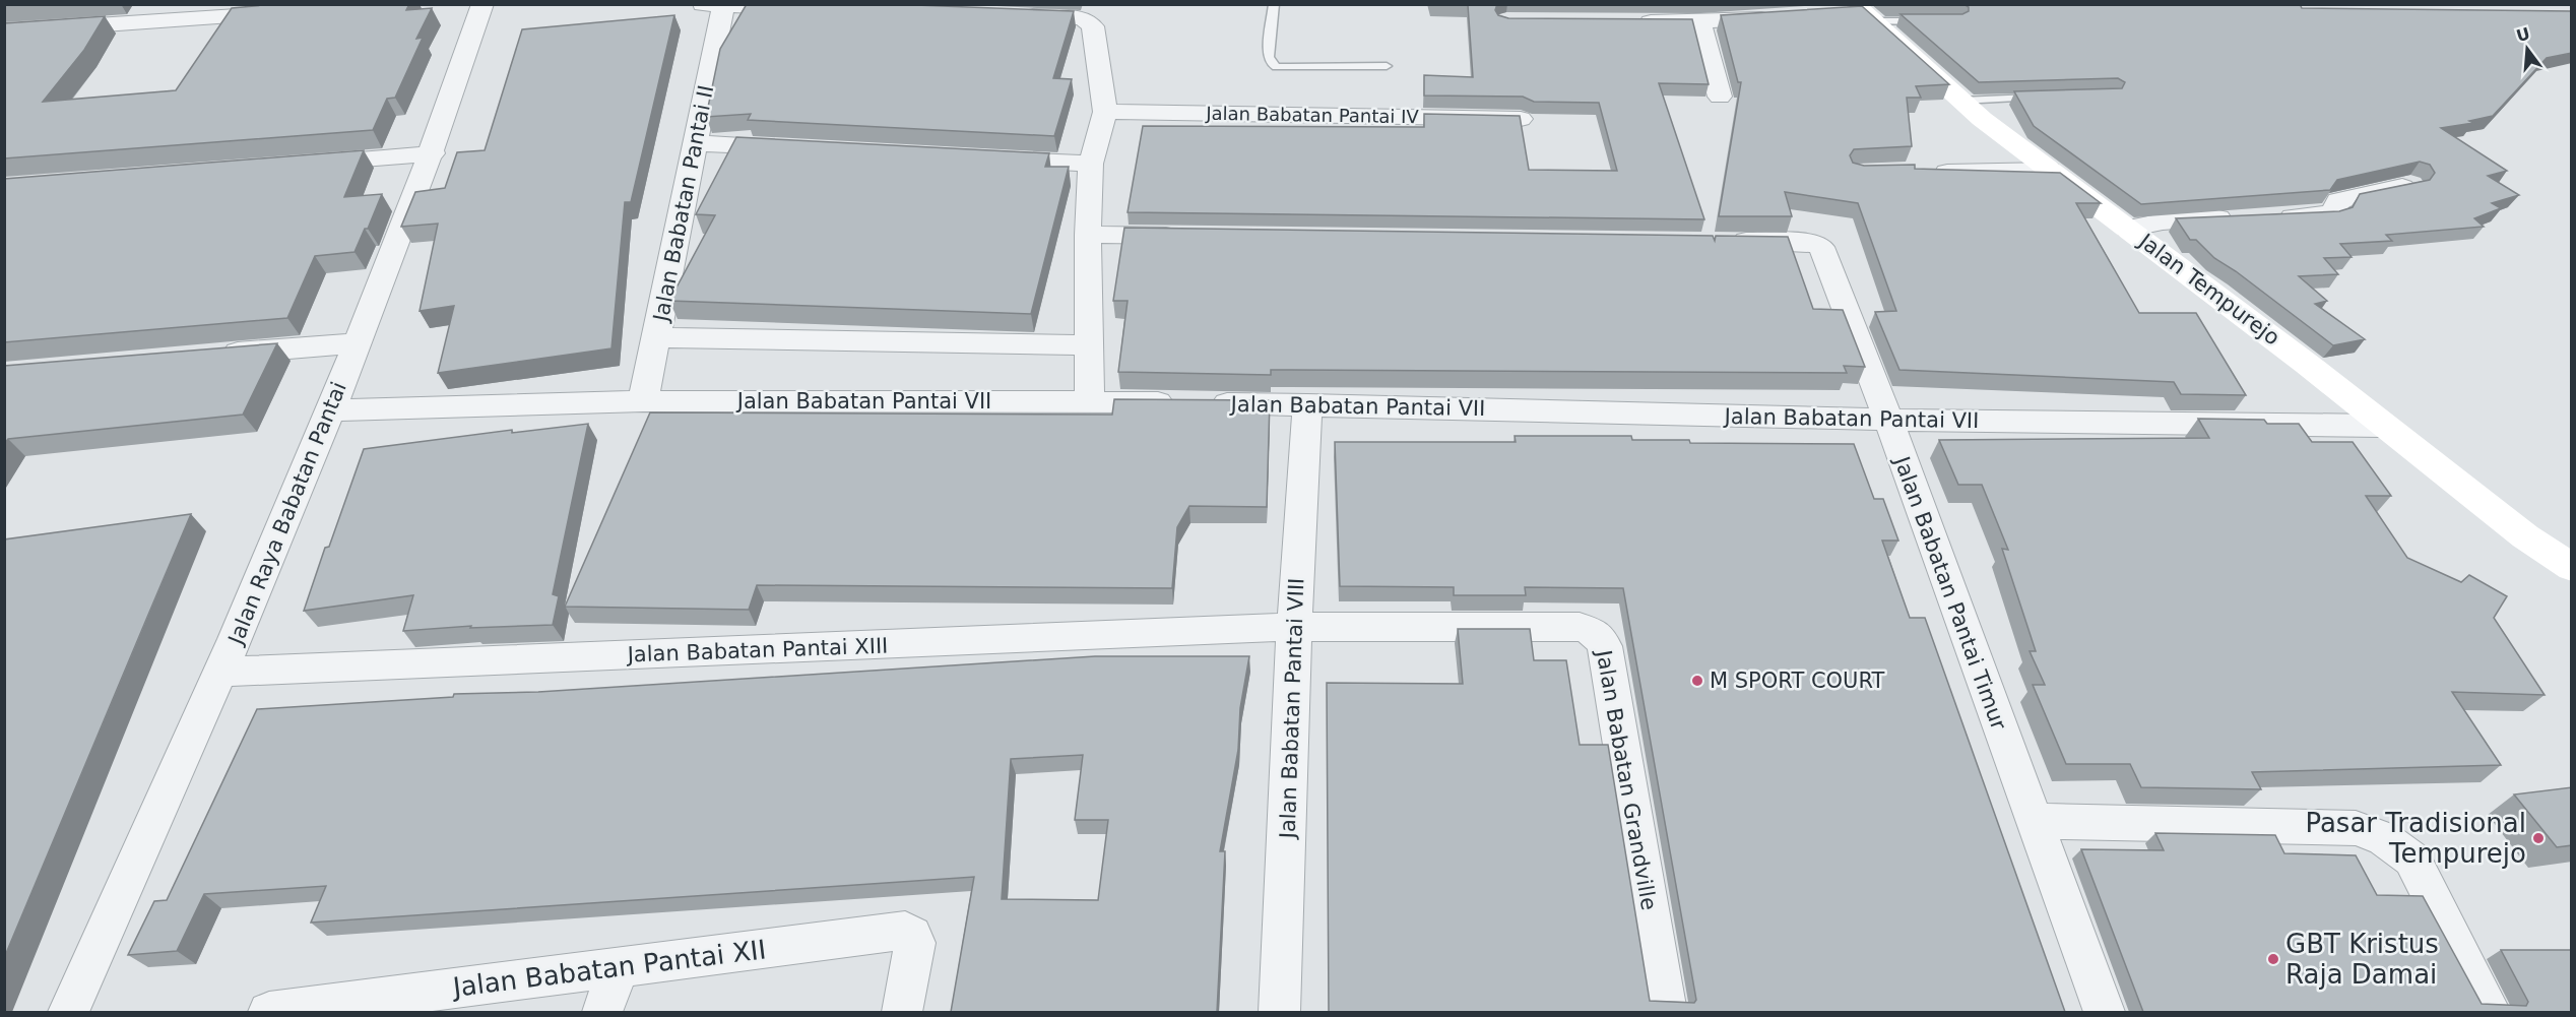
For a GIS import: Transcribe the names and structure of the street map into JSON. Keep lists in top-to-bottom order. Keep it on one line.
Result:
{"streets":{"main road":["Jalan Tempurejo"],"street":["Jalan Babatan Pantai IV","Jalan Babatan Pantai II","Jalan Babatan Pantai VII","Jalan Raya Babatan Pantai","Jalan Babatan Pantai Timur","Jalan Babatan Pantai XIII","Jalan Babatan Pantai VIII","Jalan Babatan Grandville","Jalan Babatan Pantai XII"]},"crossings":[["Jalan Babatan Pantai II","Jalan Babatan Pantai VII"],["Jalan Tempurejo","Jalan Babatan Pantai VII"],["Jalan Babatan Pantai VII","Jalan Raya Babatan Pantai"],["Jalan Babatan Pantai VII","Jalan Babatan Pantai Timur"],["Jalan Babatan Pantai VII","Jalan Babatan Pantai VIII"],["Jalan Raya Babatan Pantai","Jalan Babatan Pantai XIII"],["Jalan Babatan Pantai XIII","Jalan Babatan Pantai VIII"],["Jalan Babatan Pantai XIII","Jalan Babatan Grandville"],["Jalan Babatan Pantai VIII","Jalan Babatan Grandville"]],"places":["M SPORT COURT","Pasar Tradisional Tempurejo","GBT Kristus Raja Damai"],"north":"top"}
